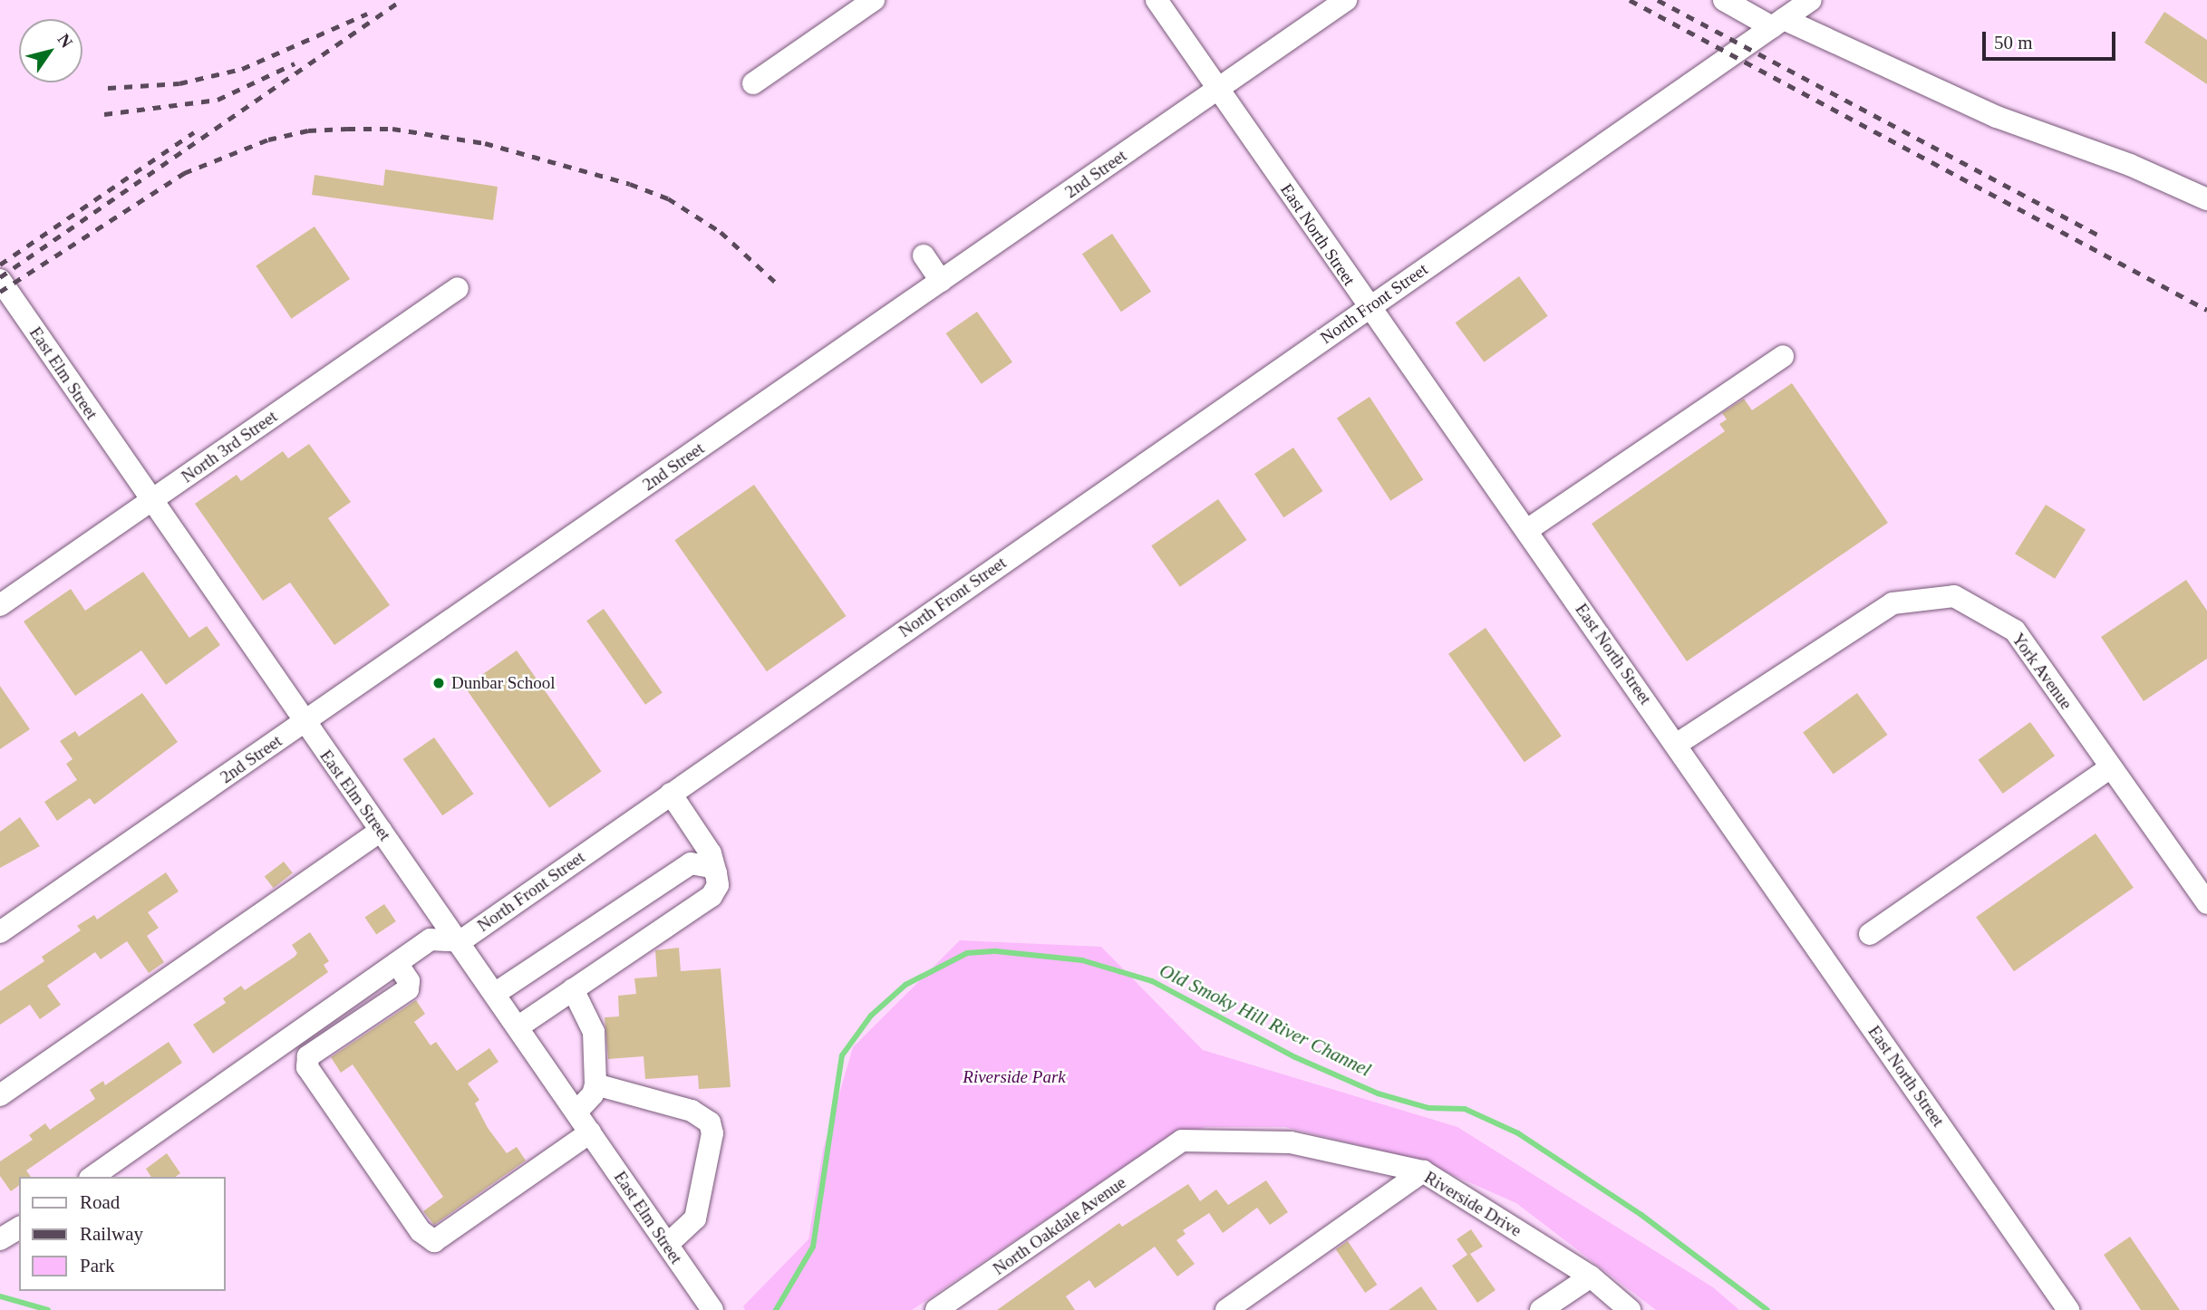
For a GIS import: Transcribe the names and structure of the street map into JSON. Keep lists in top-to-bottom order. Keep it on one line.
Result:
{"streets":{"street":["2nd Street","East North Street","North Front Street","East Elm Street","North 3rd Street","York Avenue","Riverside Drive","North Oakdale Avenue"]},"crossings":[["2nd Street","East North Street"],["2nd Street","East Elm Street"],["East North Street","North Front Street"],["East North Street","York Avenue"],["North Front Street","East Elm Street"],["East Elm Street","North 3rd Street"],["Riverside Drive","North Oakdale Avenue"]],"water":["Old Smoky Hill River Channel"],"parks":["Riverside Park"],"places":["Dunbar School"],"legend":["Road","Railway","Park"],"scale_bar":"50 m","north":"top right"}
